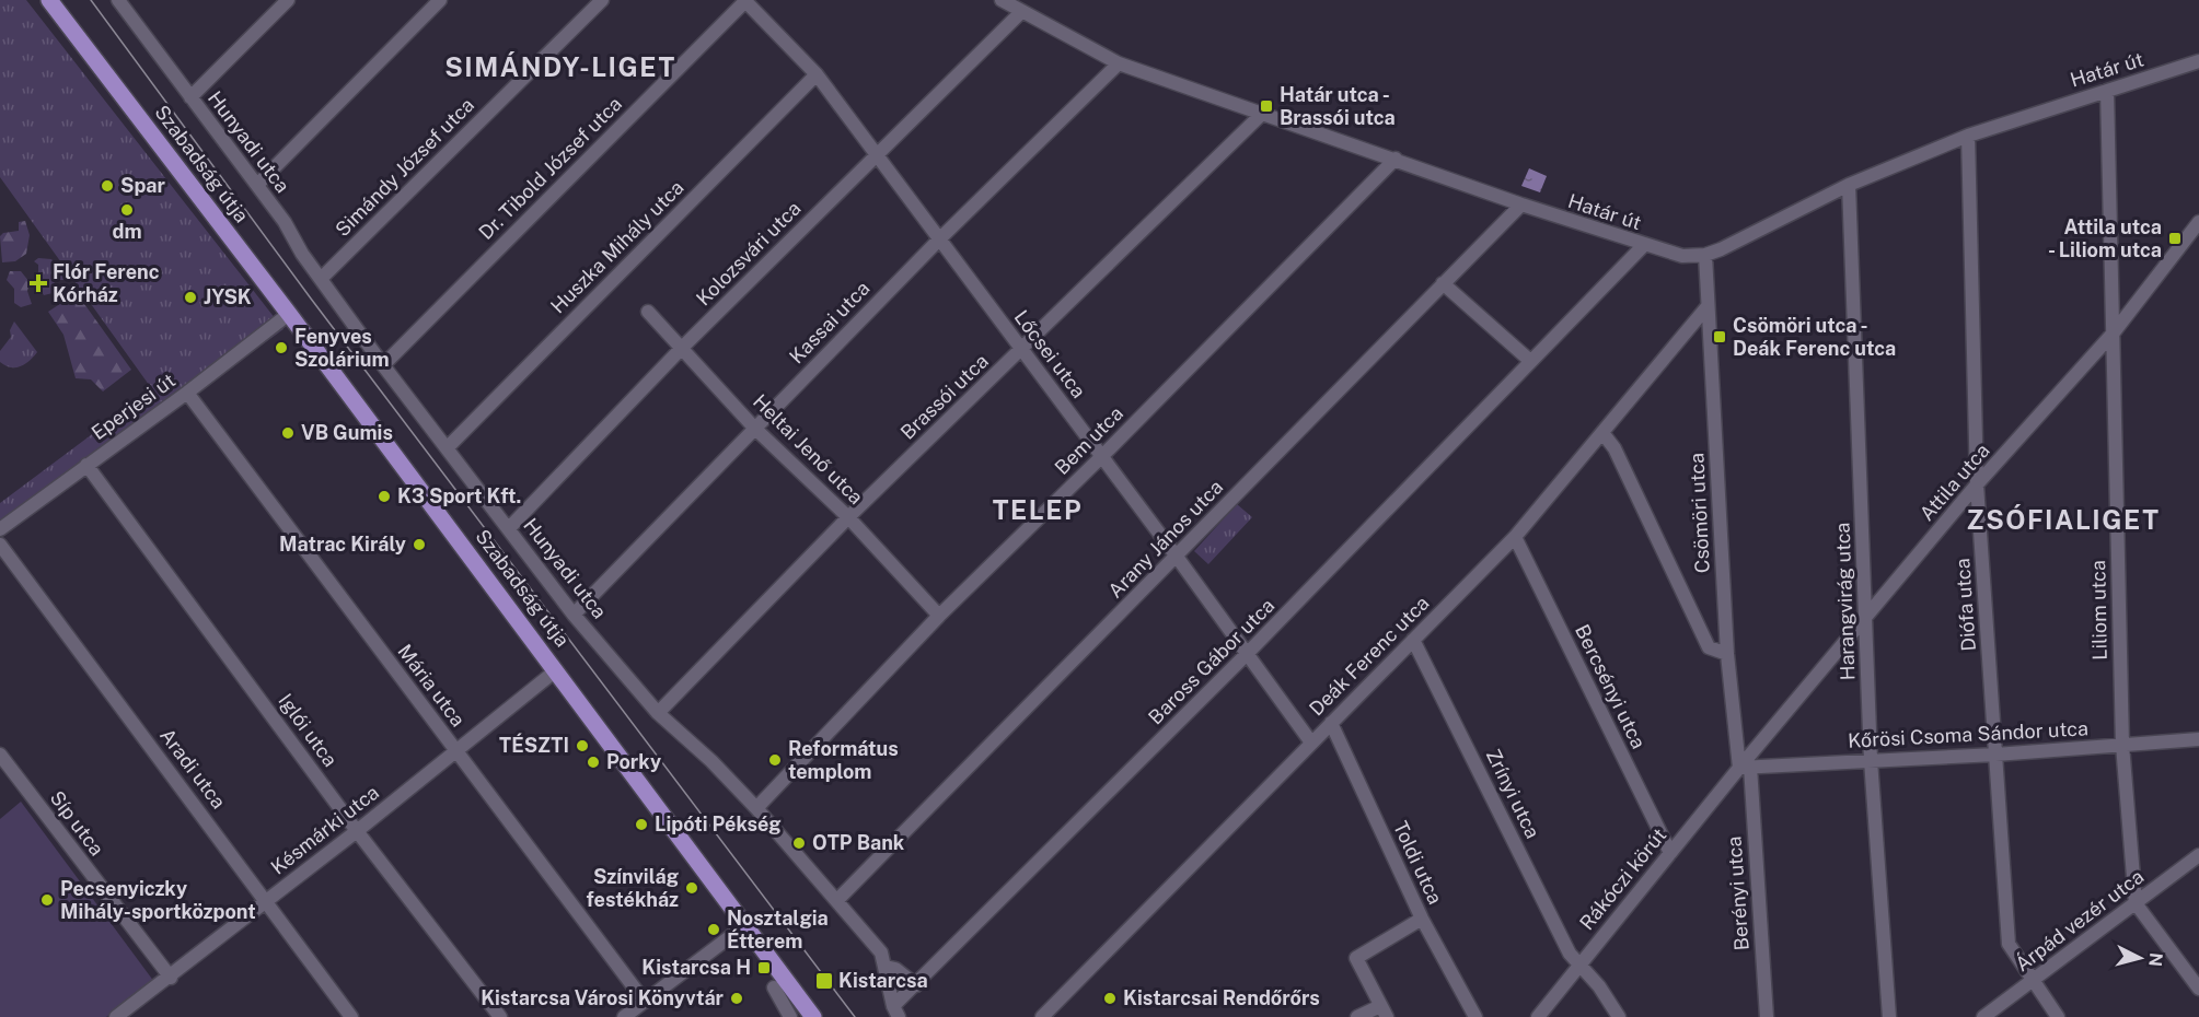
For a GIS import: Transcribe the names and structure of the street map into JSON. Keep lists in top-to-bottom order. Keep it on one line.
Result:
{"streets":{"main road":["Szabadság útja"],"street":["Határ út","Hunyadi utca","Simándy József utca","Dr. Tibold József utca","Huszka Mihály utca","Kolozsvári utca","Kassai utca","Lőcsei utca","Brassói utca","Eperjesi út","Bem utca","Heltai Jenő utca","Attila utca","Csömöri utca","Arany János utca","Harangvirág utca","Diófa utca","Liliom utca","Deák Ferenc utca","Baross Gábor utca","Mária utca","Bercsényi utca","Iglói utca","Kőrösi Csoma Sándor utca","Aradi utca","Zrínyi utca","Síp utca","Késmárki utca","Toldi utca","Rákóczi körút","Berényi utca","Árpád vezér utca"]},"crossings":[["Határ út","Kolozsvári utca"],["Határ út","Kassai utca"],["Határ út","Brassói utca"],["Határ út","Bem utca"],["Határ út","Csömöri utca"],["Határ út","Arany János utca"],["Határ út","Harangvirág utca"],["Határ út","Diófa utca"],["Határ út","Liliom utca"],["Határ út","Baross Gábor utca"],["Hunyadi utca","Simándy József utca"],["Hunyadi utca","Dr. Tibold József utca"],["Hunyadi utca","Huszka Mihály utca"],["Hunyadi utca","Kolozsvári utca"],["Hunyadi utca","Kassai utca"],["Hunyadi utca","Brassói utca"],["Hunyadi utca","Bem utca"],["Hunyadi utca","Arany János utca"],["Hunyadi utca","Baross Gábor utca"],["Szabadság útja","Eperjesi út"],["Szabadság útja","Késmárki utca"],["Dr. Tibold József utca","Lőcsei utca"],["Huszka Mihály utca","Lőcsei utca"],["Kolozsvári utca","Lőcsei utca"],["Kolozsvári utca","Heltai Jenő utca"],["Kassai utca","Lőcsei utca"],["Kassai utca","Heltai Jenő utca"],["Lőcsei utca","Brassói utca"],["Lőcsei utca","Bem utca"],["Lőcsei utca","Arany János utca"],["Lőcsei utca","Deák Ferenc utca"],["Lőcsei utca","Baross Gábor utca"],["Brassói utca","Heltai Jenő utca"],["Eperjesi út","Mária utca"],["Eperjesi út","Iglói utca"],["Bem utca","Heltai Jenő utca"],["Attila utca","Csömöri utca"],["Attila utca","Harangvirág utca"],["Attila utca","Diófa utca"],["Attila utca","Liliom utca"],["Attila utca","Kőrösi Csoma Sándor utca"],["Attila utca","Rákóczi körút"],["Attila utca","Berényi utca"],["Csömöri utca","Deák Ferenc utca"],["Csömöri utca","Kőrösi Csoma Sándor utca"],["Csömöri utca","Rákóczi körút"],["Csömöri utca","Berényi utca"],["Harangvirág utca","Kőrösi Csoma Sándor utca"],["Diófa utca","Kőrösi Csoma Sándor utca"],["Diófa utca","Árpád vezér utca"],["Liliom utca","Kőrösi Csoma Sándor utca"],["Liliom utca","Árpád vezér utca"],["Deák Ferenc utca","Bercsényi utca"],["Deák Ferenc utca","Zrínyi utca"],["Deák Ferenc utca","Toldi utca"],["Mária utca","Késmárki utca"],["Bercsényi utca","Rákóczi körút"],["Iglói utca","Késmárki utca"],["Kőrösi Csoma Sándor utca","Rákóczi körút"],["Kőrösi Csoma Sándor utca","Berényi utca"],["Aradi utca","Késmárki utca"],["Zrínyi utca","Rákóczi körút"],["Síp utca","Késmárki utca"],["Rákóczi körút","Berényi utca"]],"districts":["SIMÁNDY-LIGET","TELEP","ZSÓFIALIGET"],"places":{"transit":["Határ utca - Brassói utca","Attila utca - Liliom utca","Csömöri utca - Deák Ferenc utca","Kistarcsa H","Kistarcsa"],"other":["Spar","dm","JYSK","Fenyves Szolárium","VB Gumis","K3 Sport Kft.","Matrac Király","TÉSZTI","Református templom","Porky","Lipóti Pékség","OTP Bank","Színvilág festékház","Pecsenyiczky Mihály-sportközpont","Nosztalgia Étterem","Kistarcsa Városi Könyvtár","Kistarcsai Rendőrőrs"],"health":["Flór Ferenc Kórház"]},"north":"right"}
